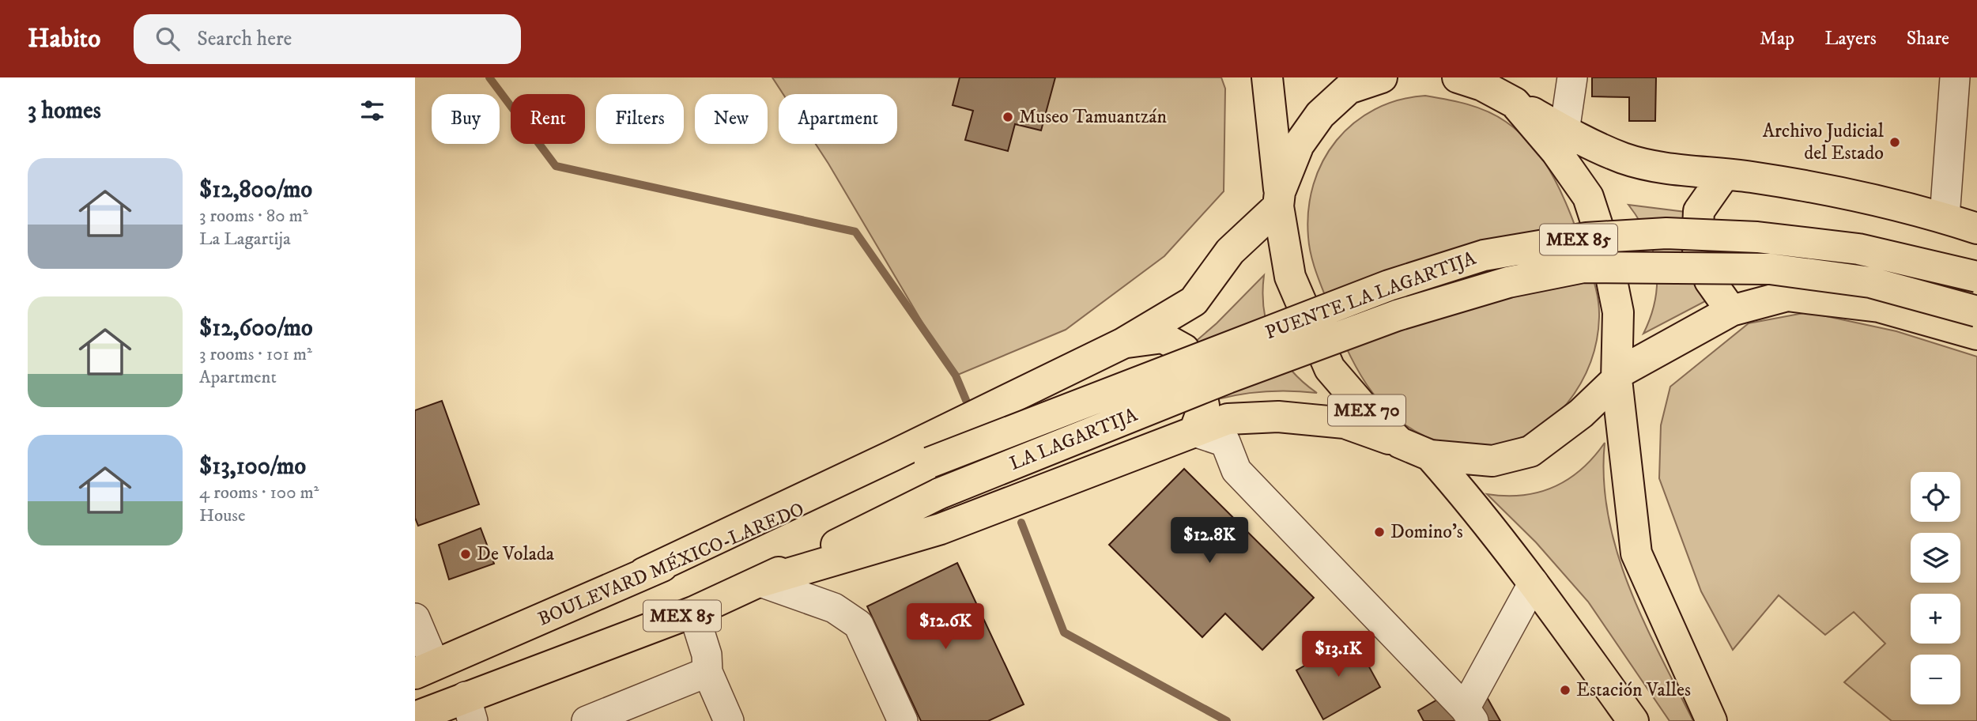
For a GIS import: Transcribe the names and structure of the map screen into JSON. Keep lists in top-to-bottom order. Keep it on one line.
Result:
{"streets":{"main road":["MEX 85","PUENTE LA LAGARTIJA","MEX 70","LA LAGARTIJA","BOULEVARD MÉXICO-LAREDO"]},"crossings":[["MEX 85","LA LAGARTIJA"],["PUENTE LA LAGARTIJA","LA LAGARTIJA"],["LA LAGARTIJA","BOULEVARD MÉXICO-LAREDO"]],"places":["Museo Tamuantzán","Archivo Judicial del Estado","Domino's","De Volada","Estación Valles"],"page":{"header":"Habito","search":"Search here","nav":["Map","Layers","Share"],"heading":"3 homes","chip":["Buy","Rent","Filters","New","Apartment"],"list":[{"name":"$12,800/mo","note":"3 rooms · 80 m² · La Lagartija"},{"name":"$12,600/mo","note":"3 rooms · 101 m² · Apartment"},{"name":"$13,100/mo","note":"4 rooms · 100 m² · House"}],"map_buttons":["+","−"],"price":["$12.8K","$12.6K","$13.1K"]}}
